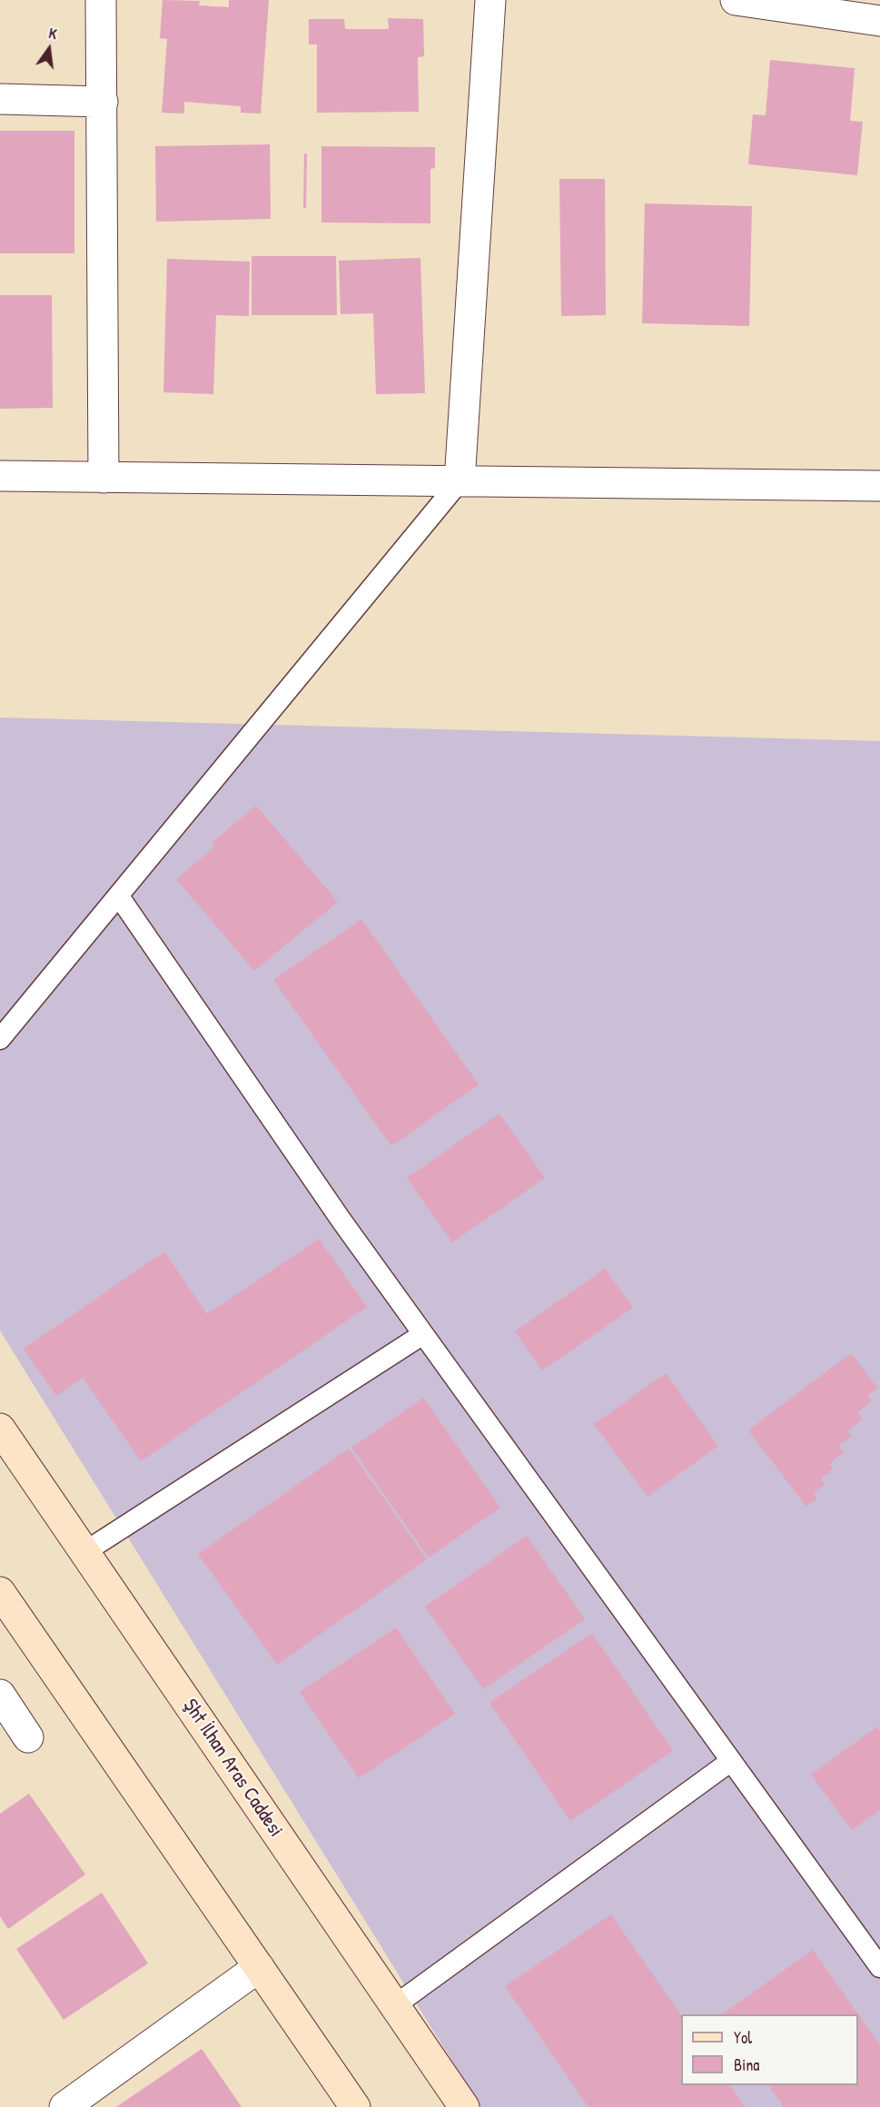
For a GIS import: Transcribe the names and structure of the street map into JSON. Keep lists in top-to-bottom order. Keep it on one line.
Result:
{"streets":{"main road":["Şht İlhan Aras Caddesi"]},"legend":["Yol","Bina"],"north":"top"}
